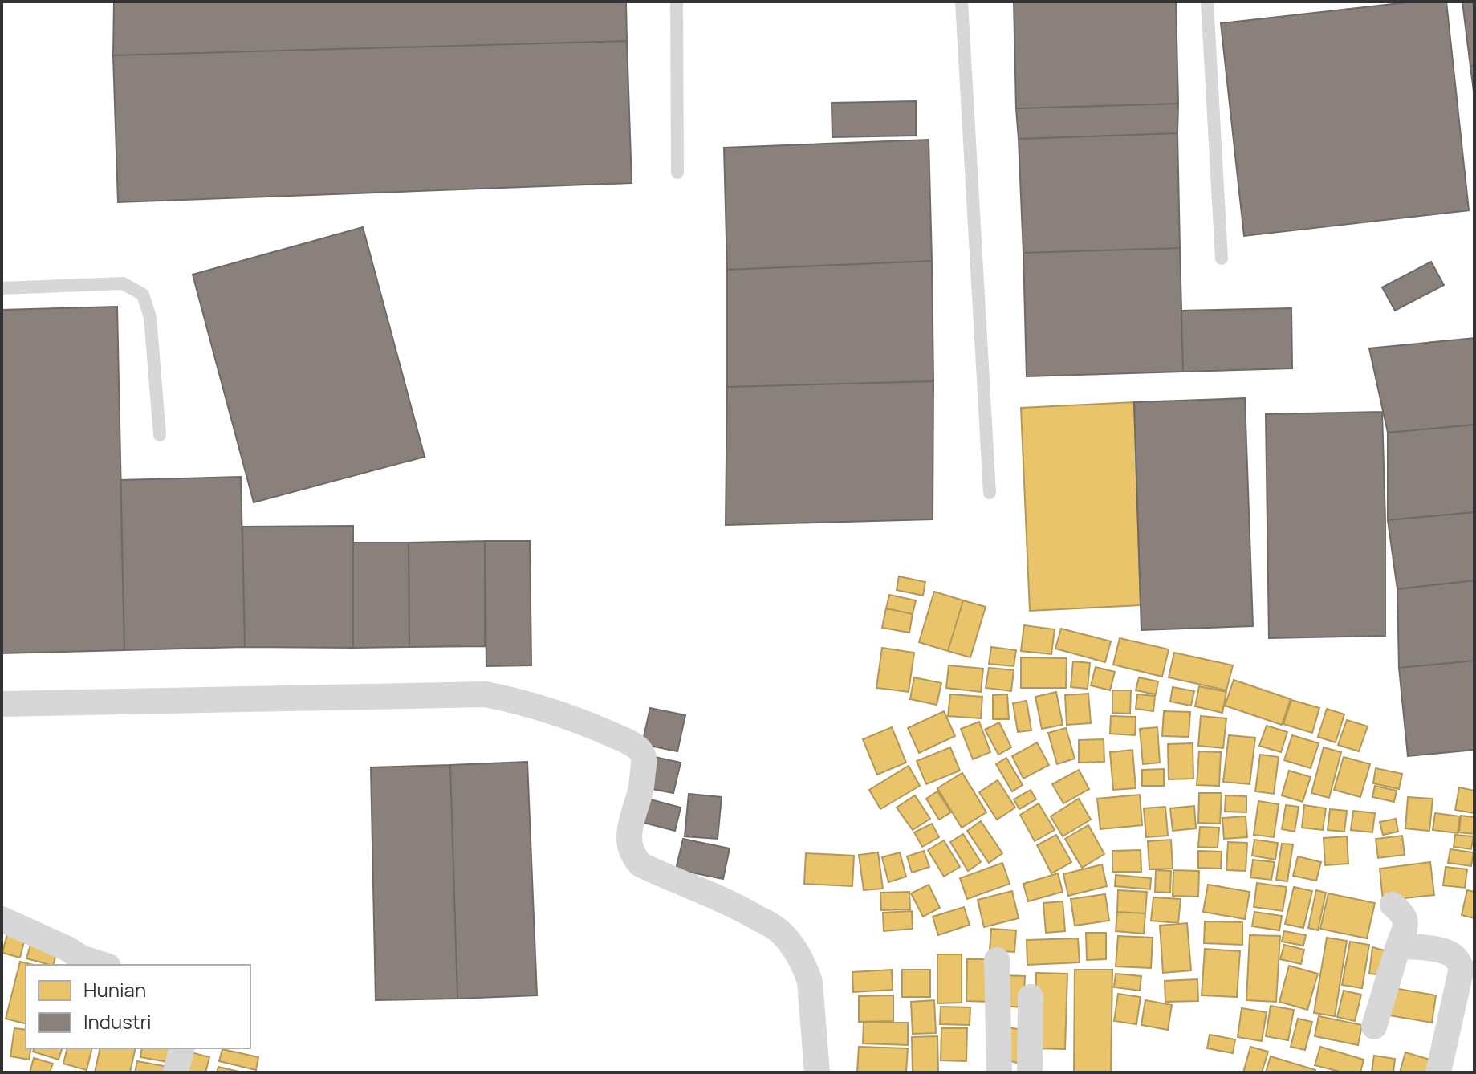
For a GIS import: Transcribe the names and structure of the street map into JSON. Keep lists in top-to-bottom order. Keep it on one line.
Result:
{"legend":["Hunian","Industri"]}
